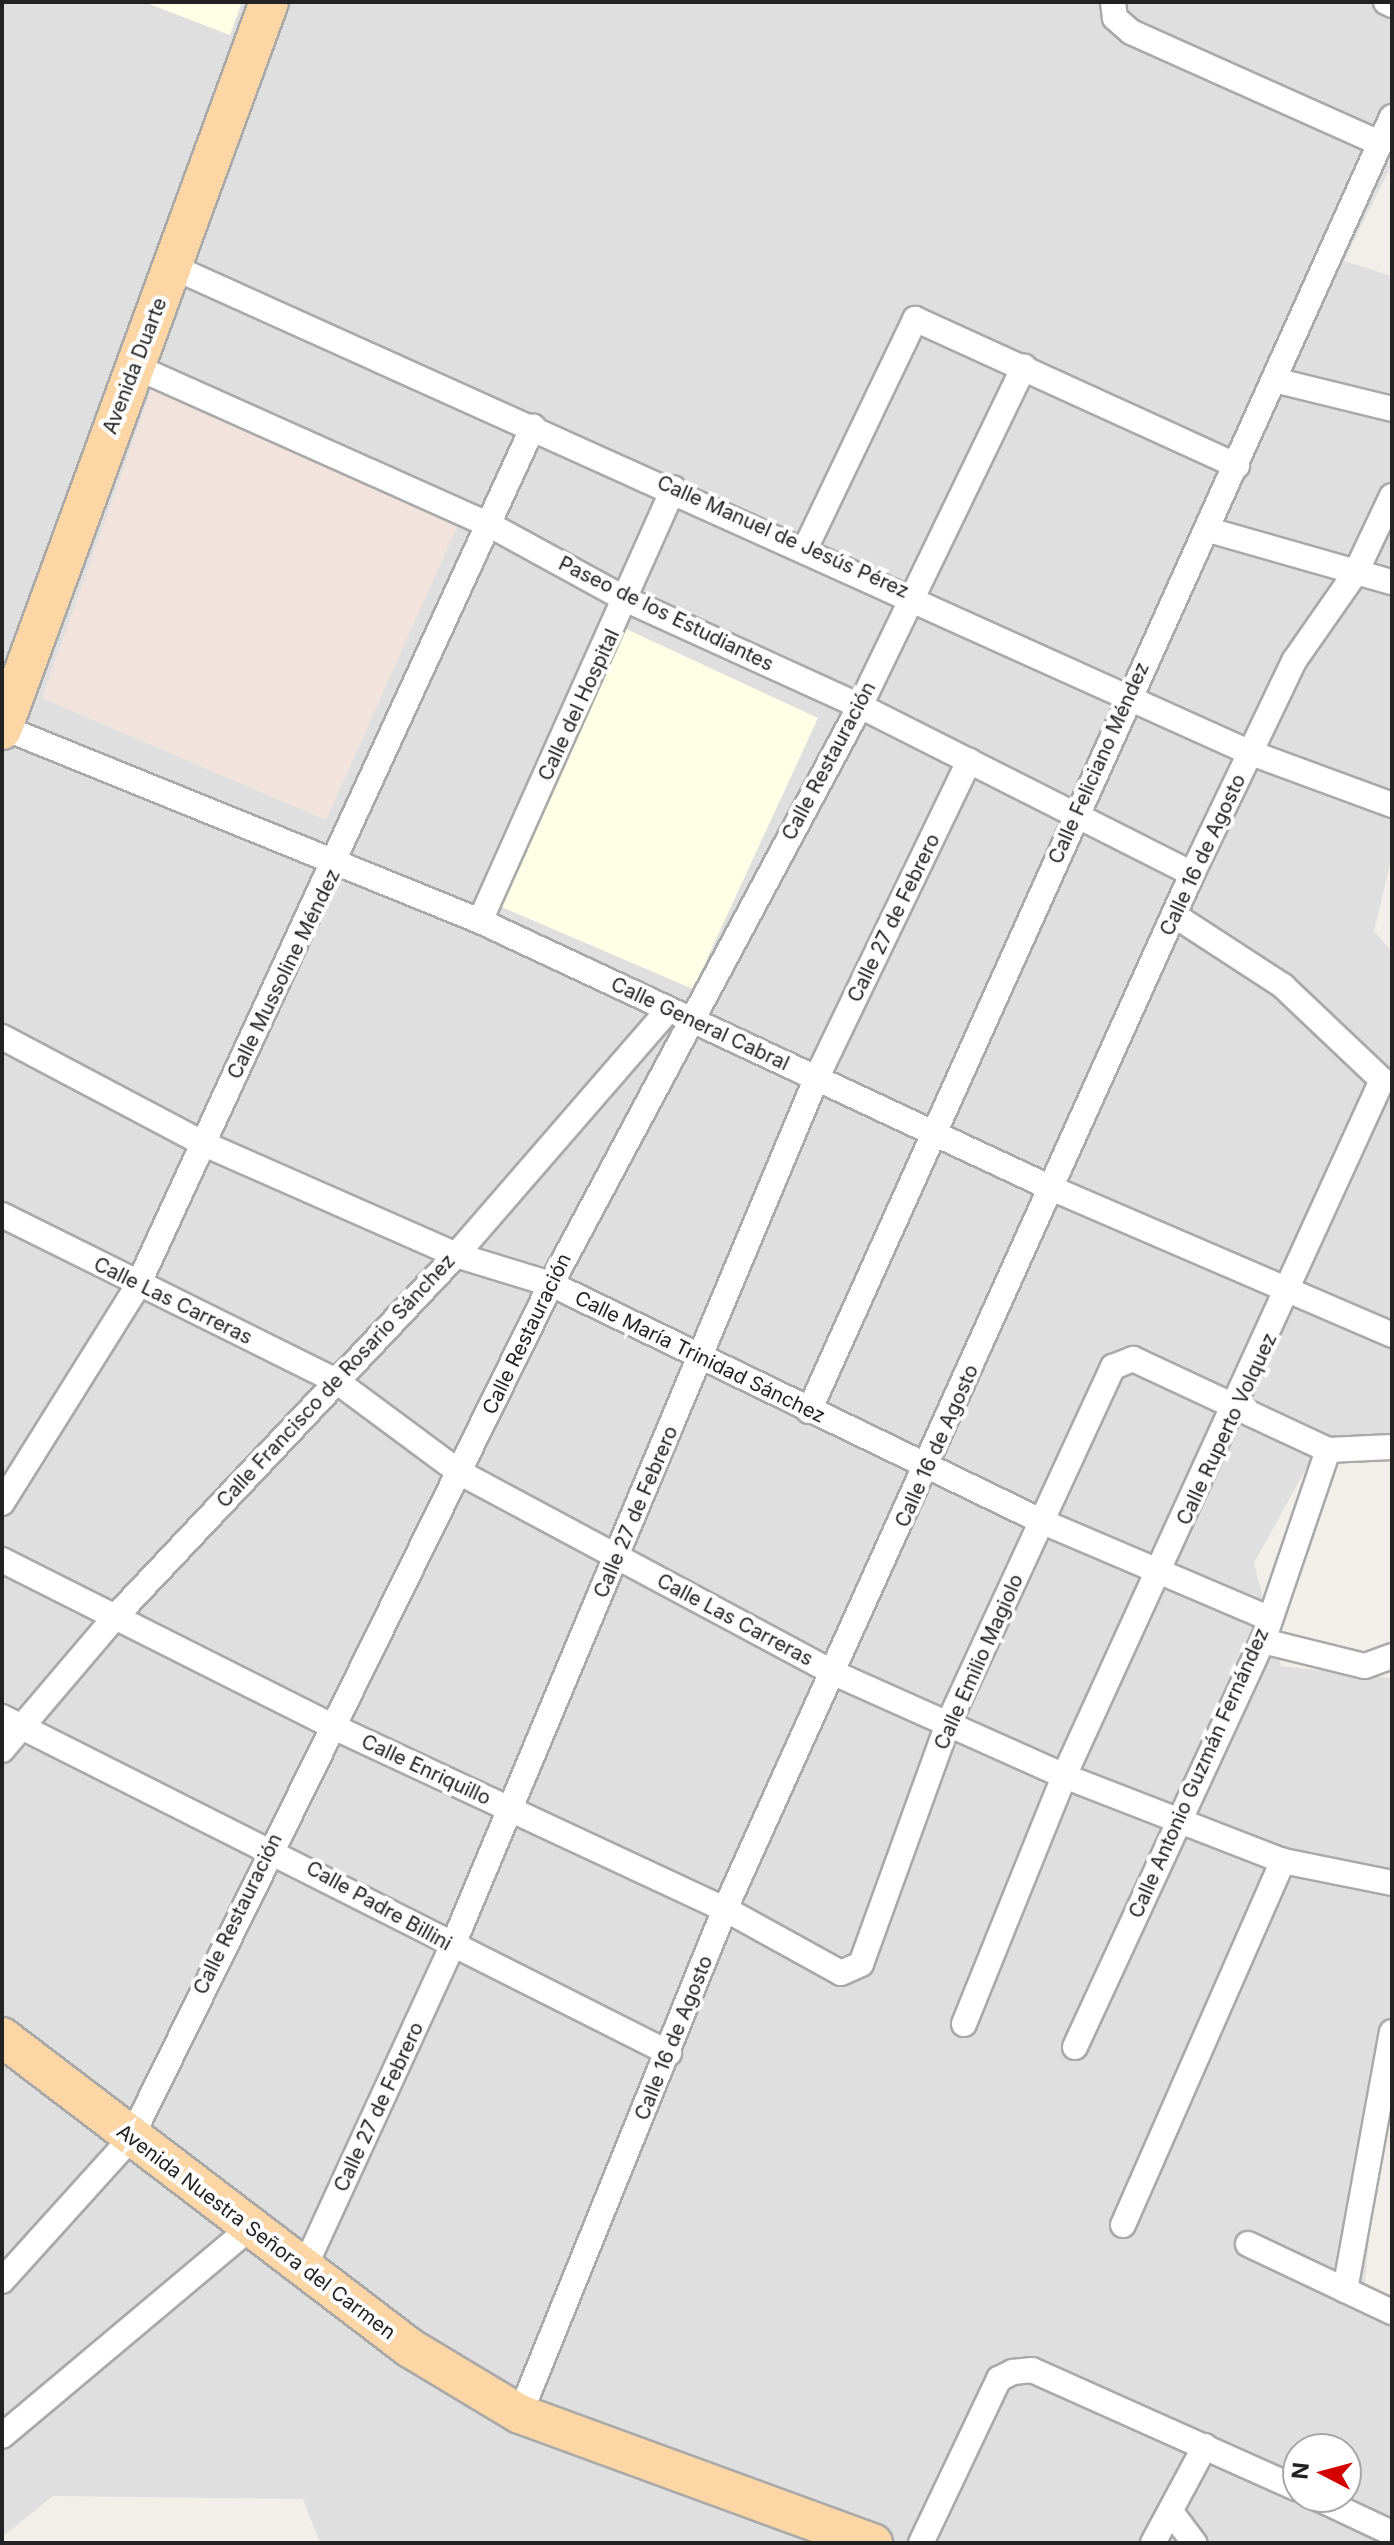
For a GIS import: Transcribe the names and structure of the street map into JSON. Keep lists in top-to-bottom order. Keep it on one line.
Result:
{"streets":{"main road":["Avenida Duarte","Avenida Nuestra Señora del Carmen"],"street":["Calle Manuel de Jesús Pérez","Paseo de los Estudiantes","Calle del Hospital","Calle Restauración","Calle Feliciano Méndez","Calle 16 de Agosto","Calle 27 de Febrero","Calle Mussoline Méndez","Calle General Cabral","Calle Las Carreras","Calle María Trinidad Sánchez","Calle Francisco de Rosario Sánchez","Calle Ruperto Volquez","Calle Emilio Magiolo","Calle Enriquillo","Calle Antonio Guzmán Fernández","Calle Padre Billini"]},"crossings":[["Avenida Duarte","Calle Manuel de Jesús Pérez"],["Avenida Duarte","Paseo de los Estudiantes"],["Avenida Duarte","Calle General Cabral"],["Calle Manuel de Jesús Pérez","Calle del Hospital"],["Calle Manuel de Jesús Pérez","Calle Restauración"],["Calle Manuel de Jesús Pérez","Calle Feliciano Méndez"],["Calle Manuel de Jesús Pérez","Calle 16 de Agosto"],["Calle Manuel de Jesús Pérez","Calle Mussoline Méndez"],["Paseo de los Estudiantes","Calle del Hospital"],["Paseo de los Estudiantes","Calle Restauración"],["Paseo de los Estudiantes","Calle Feliciano Méndez"],["Paseo de los Estudiantes","Calle 16 de Agosto"],["Paseo de los Estudiantes","Calle 27 de Febrero"],["Paseo de los Estudiantes","Calle Mussoline Méndez"],["Calle del Hospital","Calle General Cabral"],["Calle Restauración","Calle General Cabral"],["Calle Restauración","Calle Las Carreras"],["Calle Restauración","Calle María Trinidad Sánchez"],["Calle Restauración","Calle Francisco de Rosario Sánchez"],["Calle Restauración","Calle Enriquillo"],["Calle Restauración","Calle Padre Billini"],["Calle Restauración","Avenida Nuestra Señora del Carmen"],["Calle Feliciano Méndez","Calle General Cabral"],["Calle Feliciano Méndez","Calle María Trinidad Sánchez"],["Calle 16 de Agosto","Calle General Cabral"],["Calle 16 de Agosto","Calle Las Carreras"],["Calle 16 de Agosto","Calle María Trinidad Sánchez"],["Calle 16 de Agosto","Calle Ruperto Volquez"],["Calle 16 de Agosto","Calle Enriquillo"],["Calle 16 de Agosto","Calle Padre Billini"],["Calle 16 de Agosto","Avenida Nuestra Señora del Carmen"],["Calle 27 de Febrero","Calle General Cabral"],["Calle 27 de Febrero","Calle Las Carreras"],["Calle 27 de Febrero","Calle María Trinidad Sánchez"],["Calle 27 de Febrero","Calle Enriquillo"],["Calle 27 de Febrero","Calle Padre Billini"],["Calle 27 de Febrero","Avenida Nuestra Señora del Carmen"],["Calle Mussoline Méndez","Calle General Cabral"],["Calle Mussoline Méndez","Calle Las Carreras"],["Calle Mussoline Méndez","Calle María Trinidad Sánchez"],["Calle General Cabral","Calle Francisco de Rosario Sánchez"],["Calle General Cabral","Calle Ruperto Volquez"],["Calle Las Carreras","Calle Francisco de Rosario Sánchez"],["Calle Las Carreras","Calle Ruperto Volquez"],["Calle Las Carreras","Calle Emilio Magiolo"],["Calle Las Carreras","Calle Antonio Guzmán Fernández"],["Calle María Trinidad Sánchez","Calle Francisco de Rosario Sánchez"],["Calle María Trinidad Sánchez","Calle Ruperto Volquez"],["Calle María Trinidad Sánchez","Calle Emilio Magiolo"],["Calle María Trinidad Sánchez","Calle Antonio Guzmán Fernández"],["Calle Francisco de Rosario Sánchez","Calle Enriquillo"],["Calle Francisco de Rosario Sánchez","Calle Padre Billini"],["Calle Ruperto Volquez","Calle Emilio Magiolo"],["Calle Emilio Magiolo","Calle Enriquillo"]],"north":"left"}
